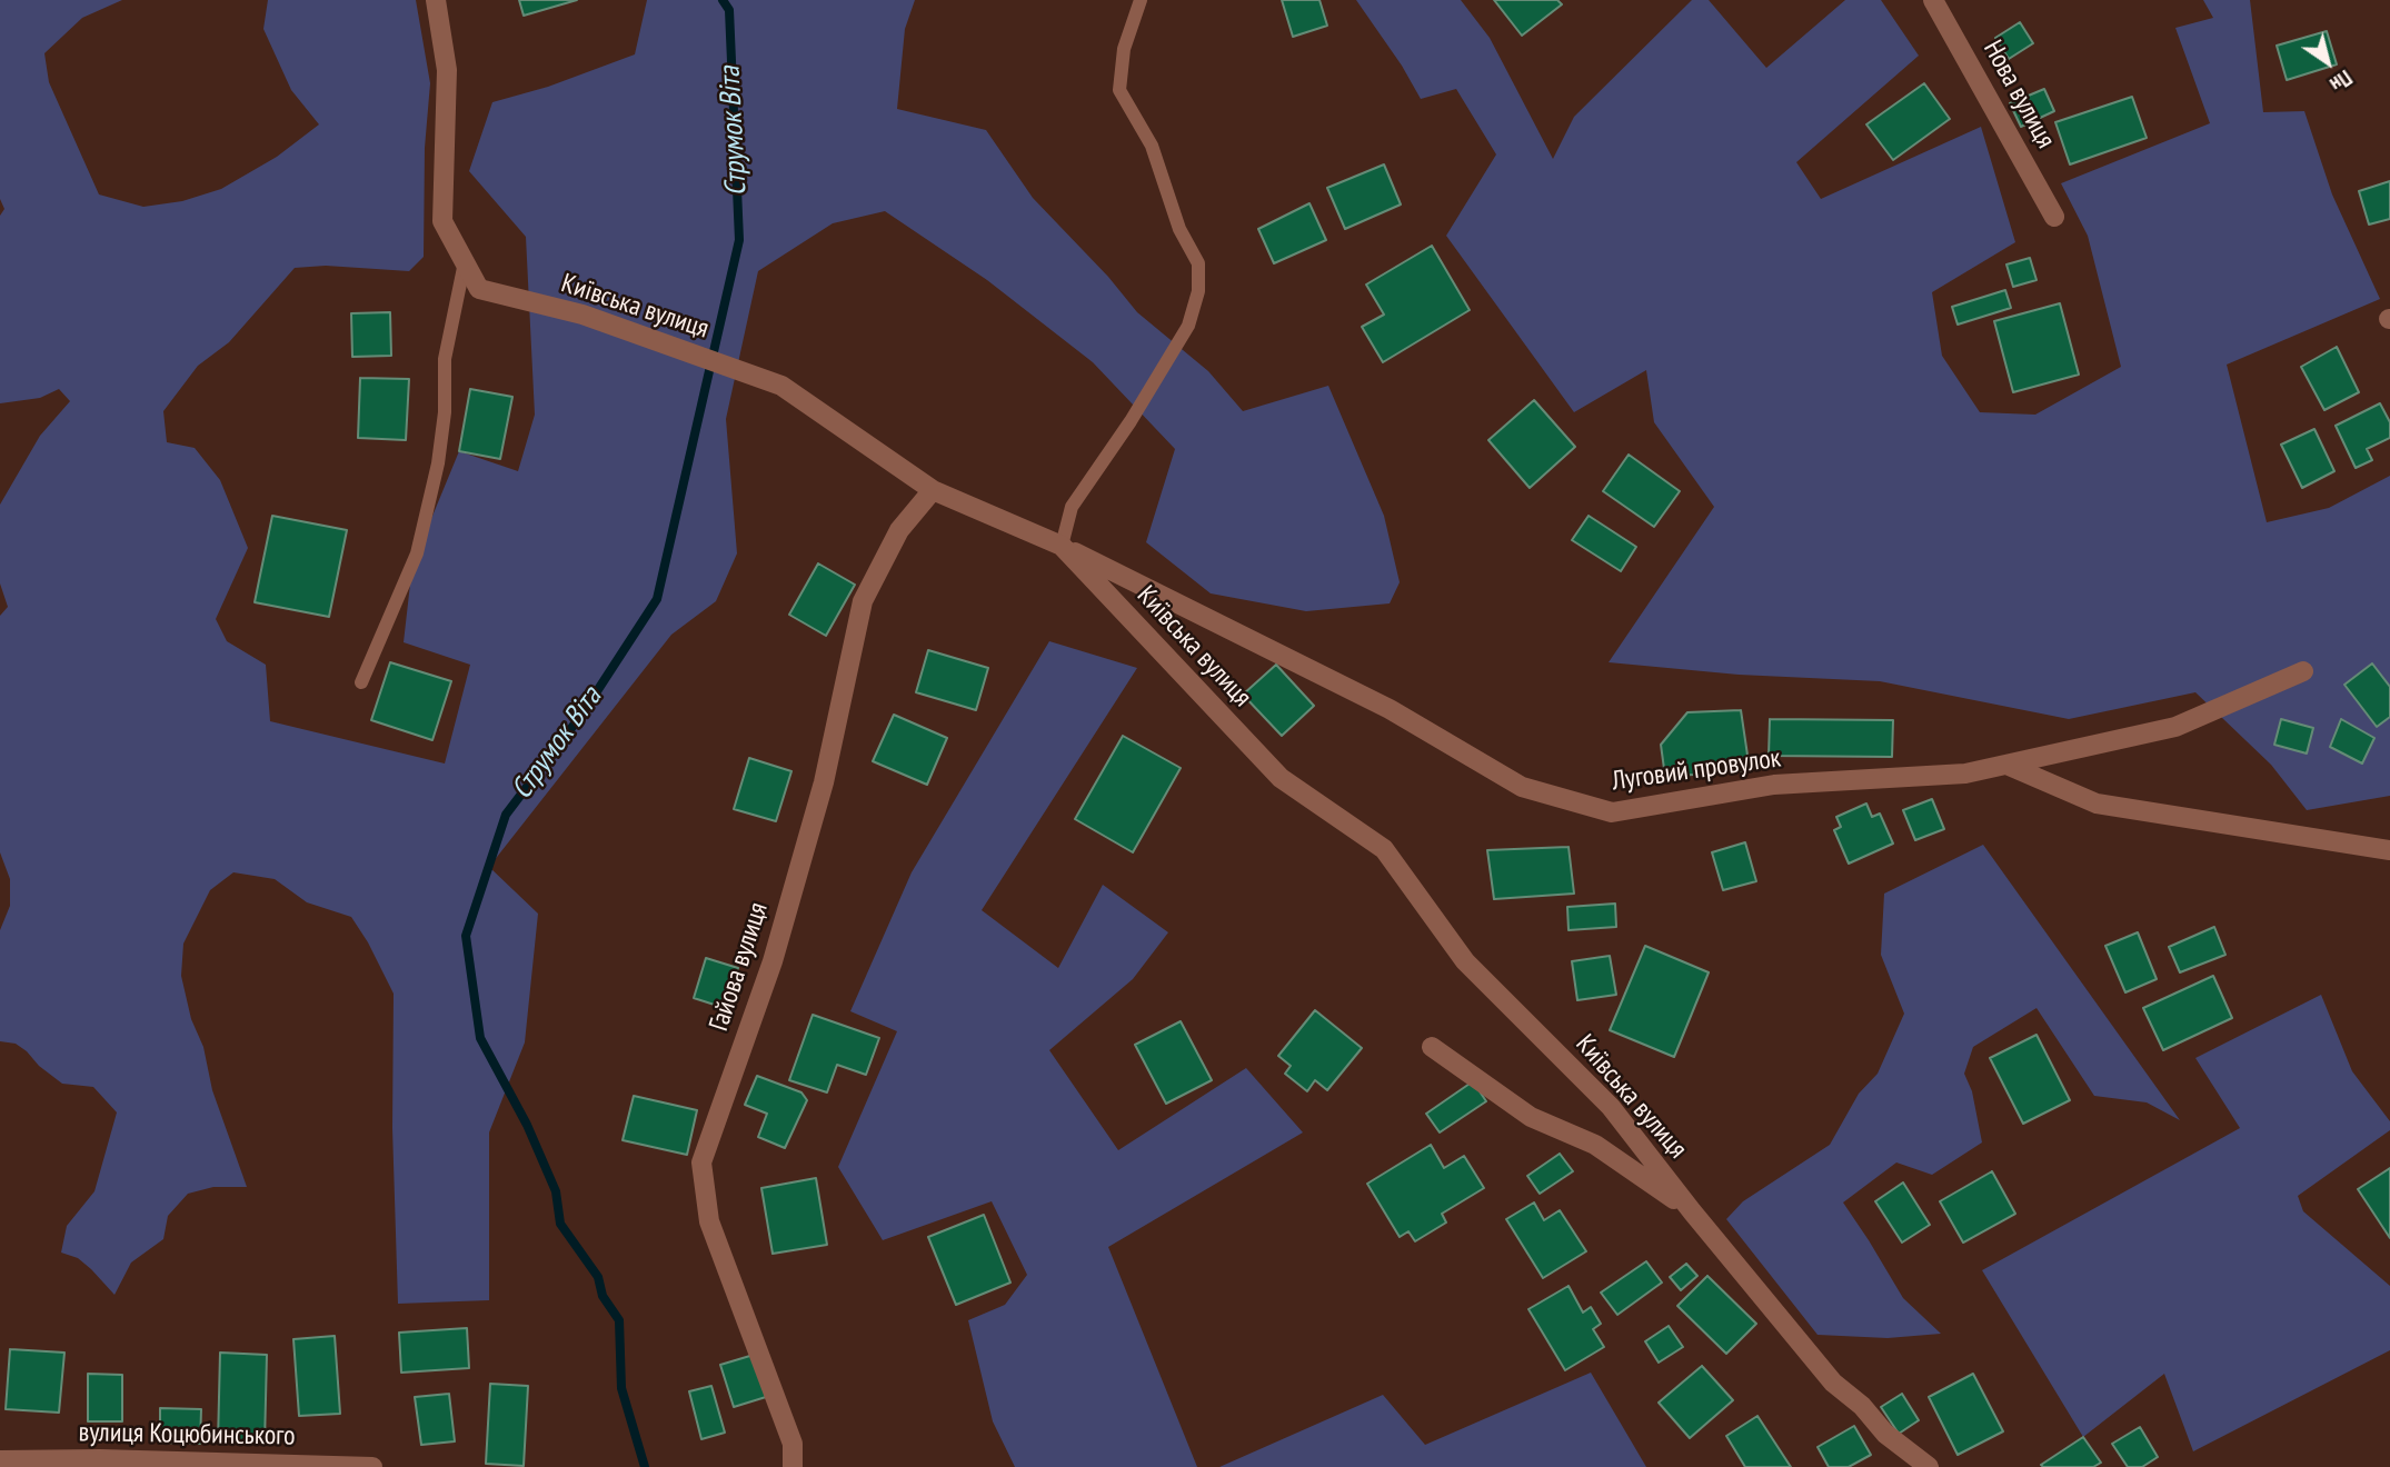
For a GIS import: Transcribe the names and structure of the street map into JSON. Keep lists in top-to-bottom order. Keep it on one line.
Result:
{"streets":{"street":["Нова вулиця","Київська вулиця","Луговий провулок","Гайова вулиця","вулиця Коцюбинського"]},"crossings":[["Київська вулиця","Луговий провулок"],["Київська вулиця","Гайова вулиця"]],"water":["Струмок Віта"],"north":"bottom right"}
